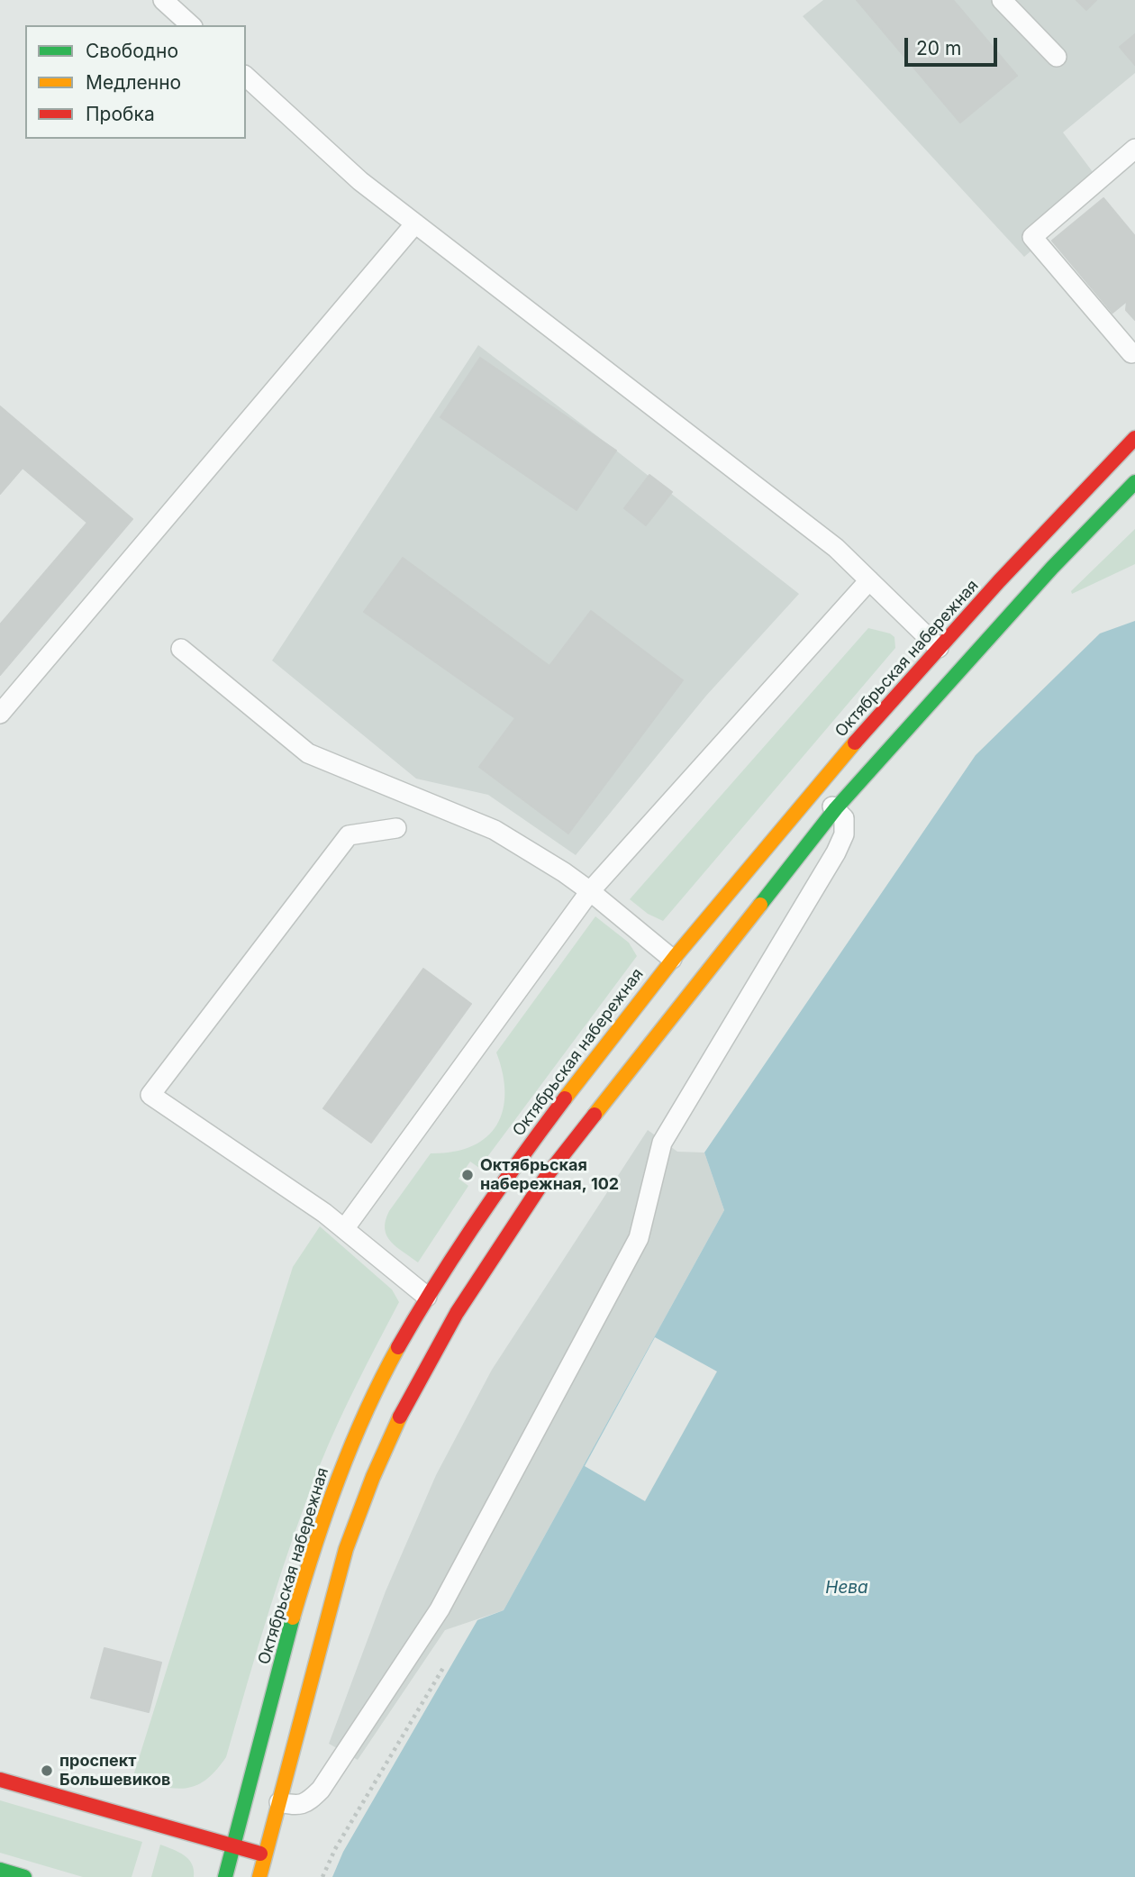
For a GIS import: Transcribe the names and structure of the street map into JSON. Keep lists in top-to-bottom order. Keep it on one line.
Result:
{"streets":{"main road":["Октябрьская набережная"]},"water":["Нева"],"places":["Октябрьская набережная, 102","проспект Большевиков"],"legend":["Свободно","Медленно","Пробка"],"scale_bar":"20 m"}
